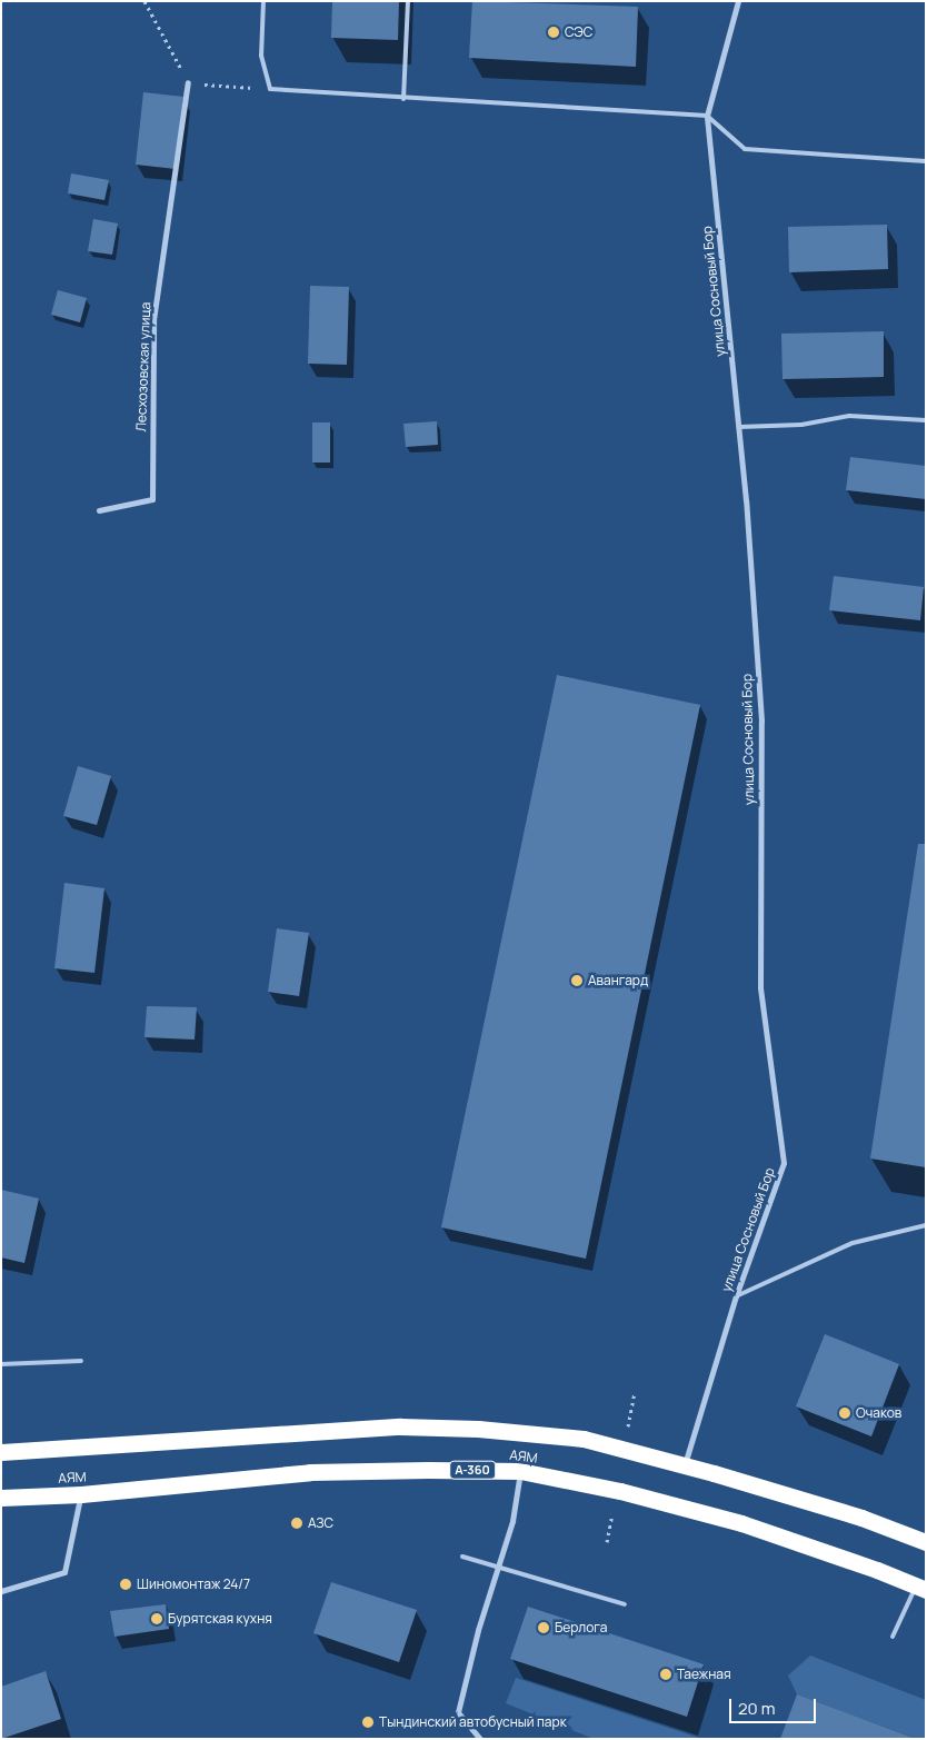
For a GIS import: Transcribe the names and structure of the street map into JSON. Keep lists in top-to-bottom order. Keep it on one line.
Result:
{"streets":{"highway":["АЯМ","А-360"],"street":["улица Сосновый Бор","Лесхозовская улица"]},"crossings":[["улица Сосновый Бор","АЯМ"]],"places":["СЭС","Авангард","Очаков","АЗС","Шиномонтаж 24/7","Бурятская кухня","Берлога","Таежная","Тындинский автобусный парк"],"scale_bar":"20 m"}
